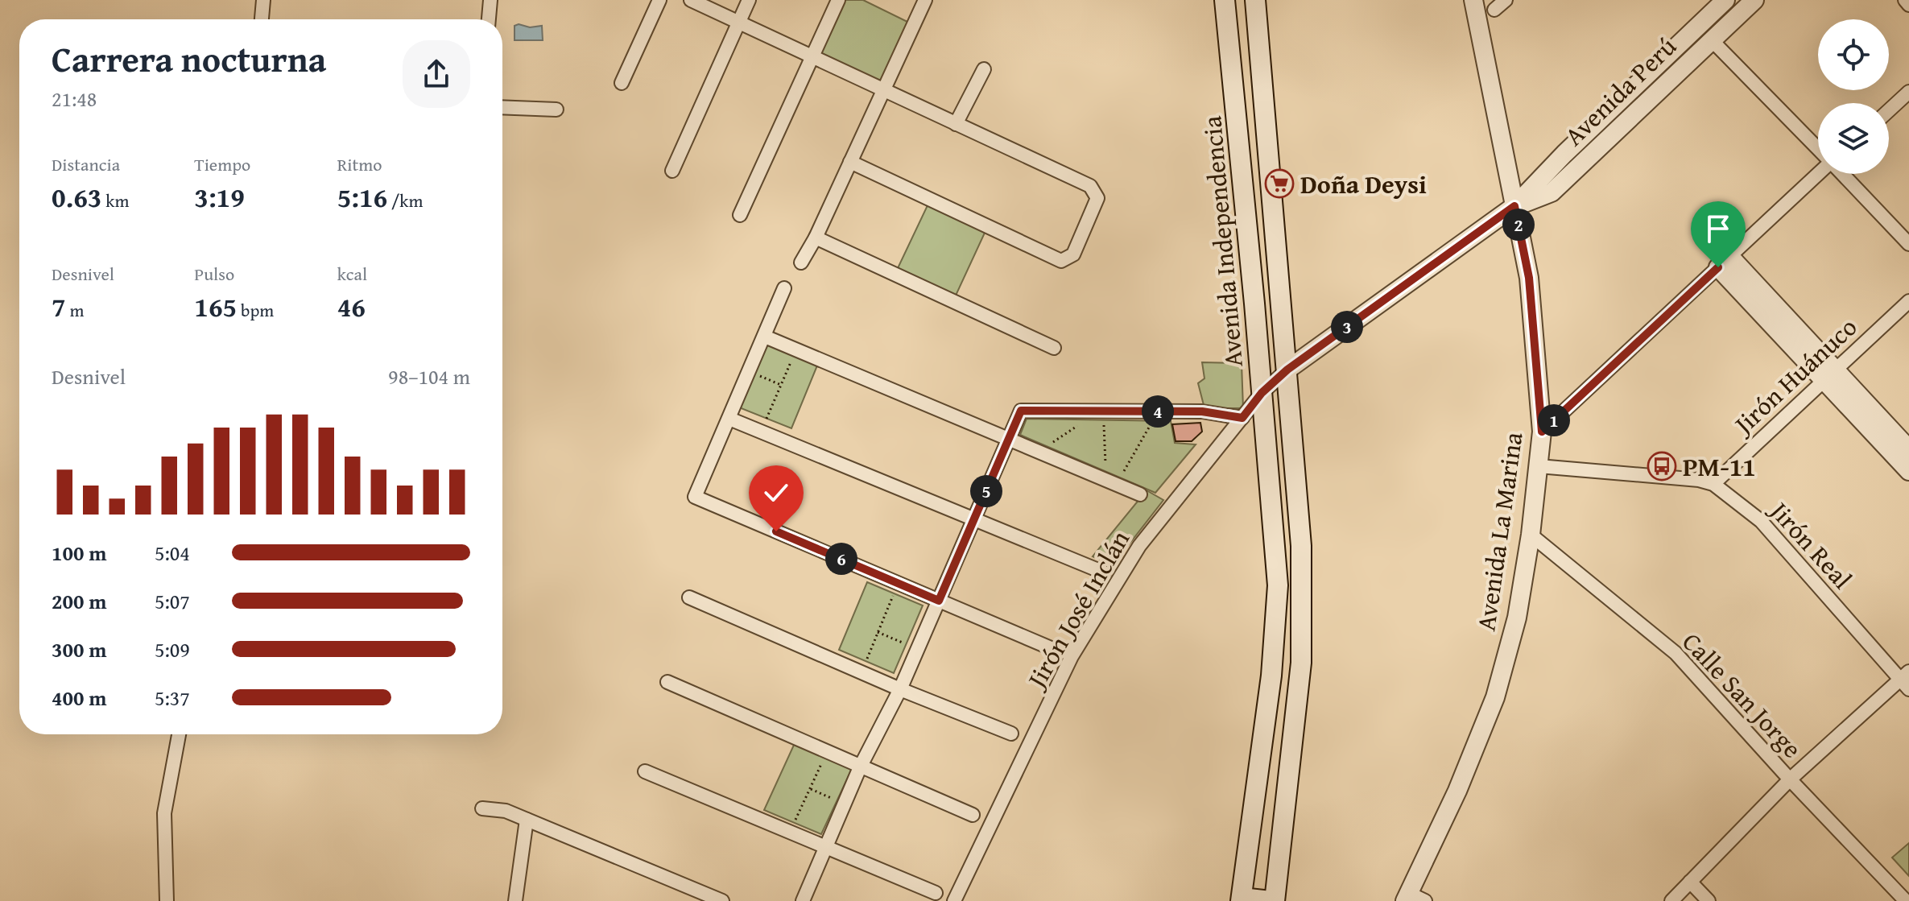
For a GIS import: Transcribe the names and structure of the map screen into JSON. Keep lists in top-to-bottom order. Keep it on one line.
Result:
{"streets":{"main road":["Avenida Independencia"],"street":["Avenida Perú","Jirón Huánuco","Avenida La Marina","Jirón Real","Jirón José Inclán","Calle San Jorge"]},"crossings":[["Avenida Perú","Avenida Independencia"],["Avenida Perú","Avenida La Marina"],["Avenida Perú","Jirón José Inclán"],["Avenida Independencia","Jirón José Inclán"],["Jirón Huánuco","Jirón Real"],["Avenida La Marina","Jirón Real"],["Avenida La Marina","Calle San Jorge"]],"places":{"supermarket":["Doña Deysi"],"bus stop":["PM-11"]},"page":{"heading":["Carrera nocturna","21:48"],"stats":[["Distancia","0.63 km"],["Tiempo","3:19"],["Ritmo","5:16 /km"],["Desnivel","7 m"],["Pulso","165 bpm"],["kcal","46"]],"pins":["2","3","4","1","5","6"],"chart":["Desnivel","98–104 m"],"list":[{"name":"100 m","note":"5:04"},{"name":"200 m","note":"5:07"},{"name":"300 m","note":"5:09"},{"name":"400 m","note":"5:37"}]}}
